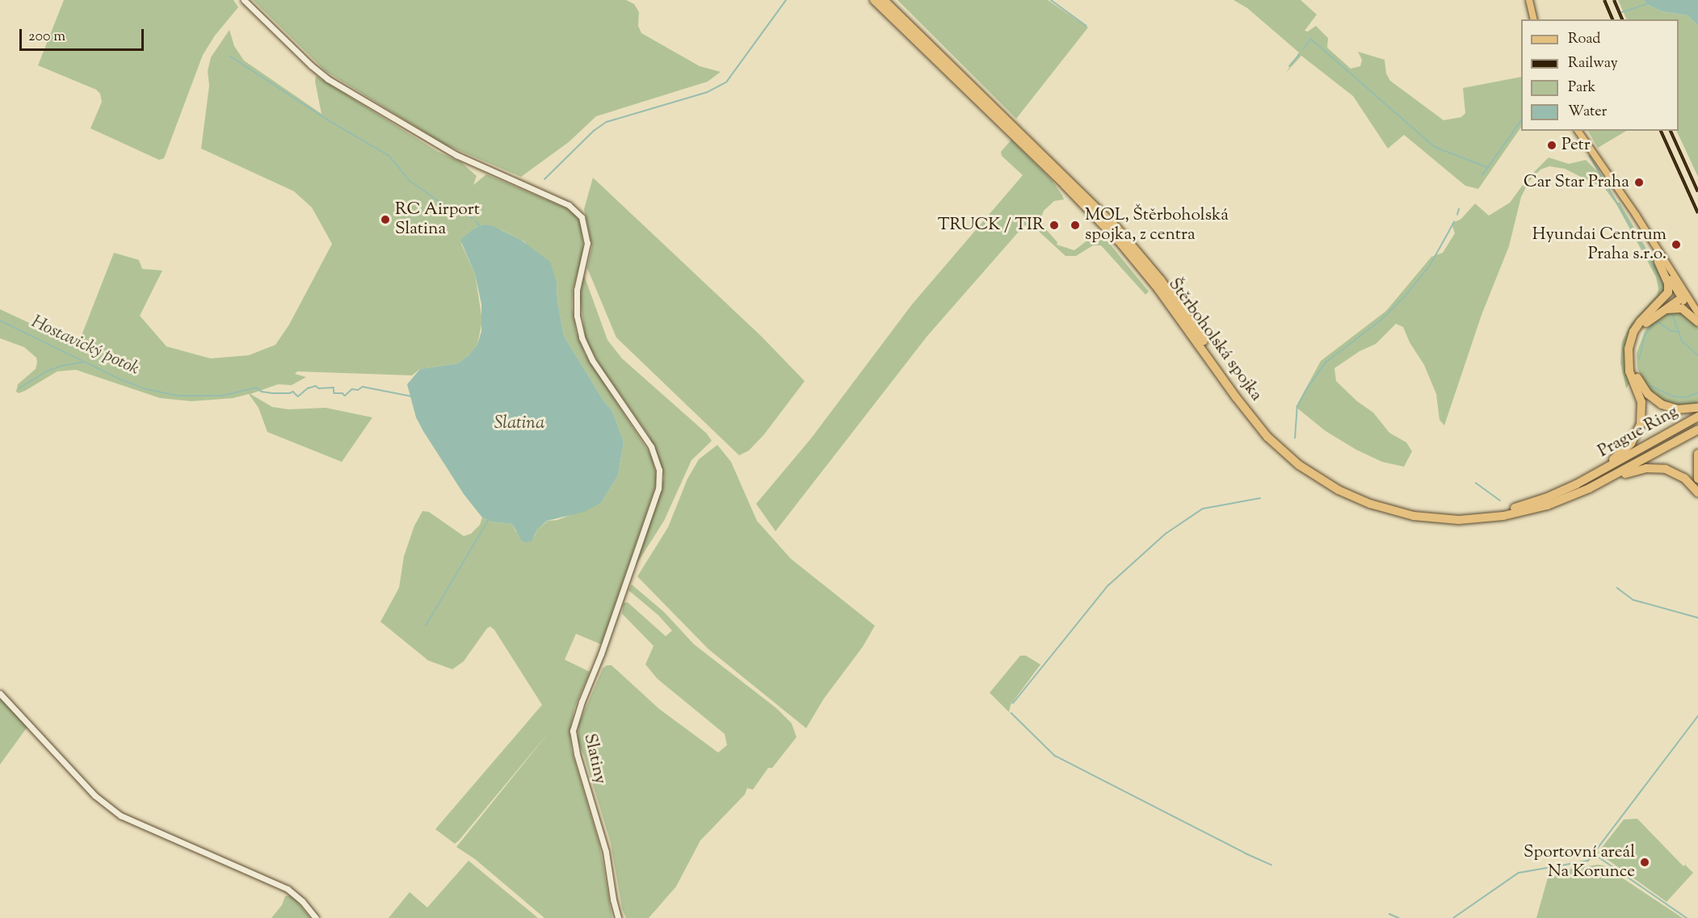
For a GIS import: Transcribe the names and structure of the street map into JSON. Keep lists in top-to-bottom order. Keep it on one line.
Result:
{"streets":{"highway":["Štěrboholská spojka","Prague Ring"],"street":["Slatiny"]},"crossings":[["Štěrboholská spojka","Prague Ring"]],"water":["Hostavický potok","Slatina"],"places":["Petr","Car Star Praha","RC Airport Slatina","TRUCK / TIR","MOL, Štěrboholská spojka, z centra","Hyundai Centrum Praha s.r.o.","Sportovní areál Na Korunce"],"legend":["Road","Railway","Park","Water"],"scale_bar":"200 m"}
